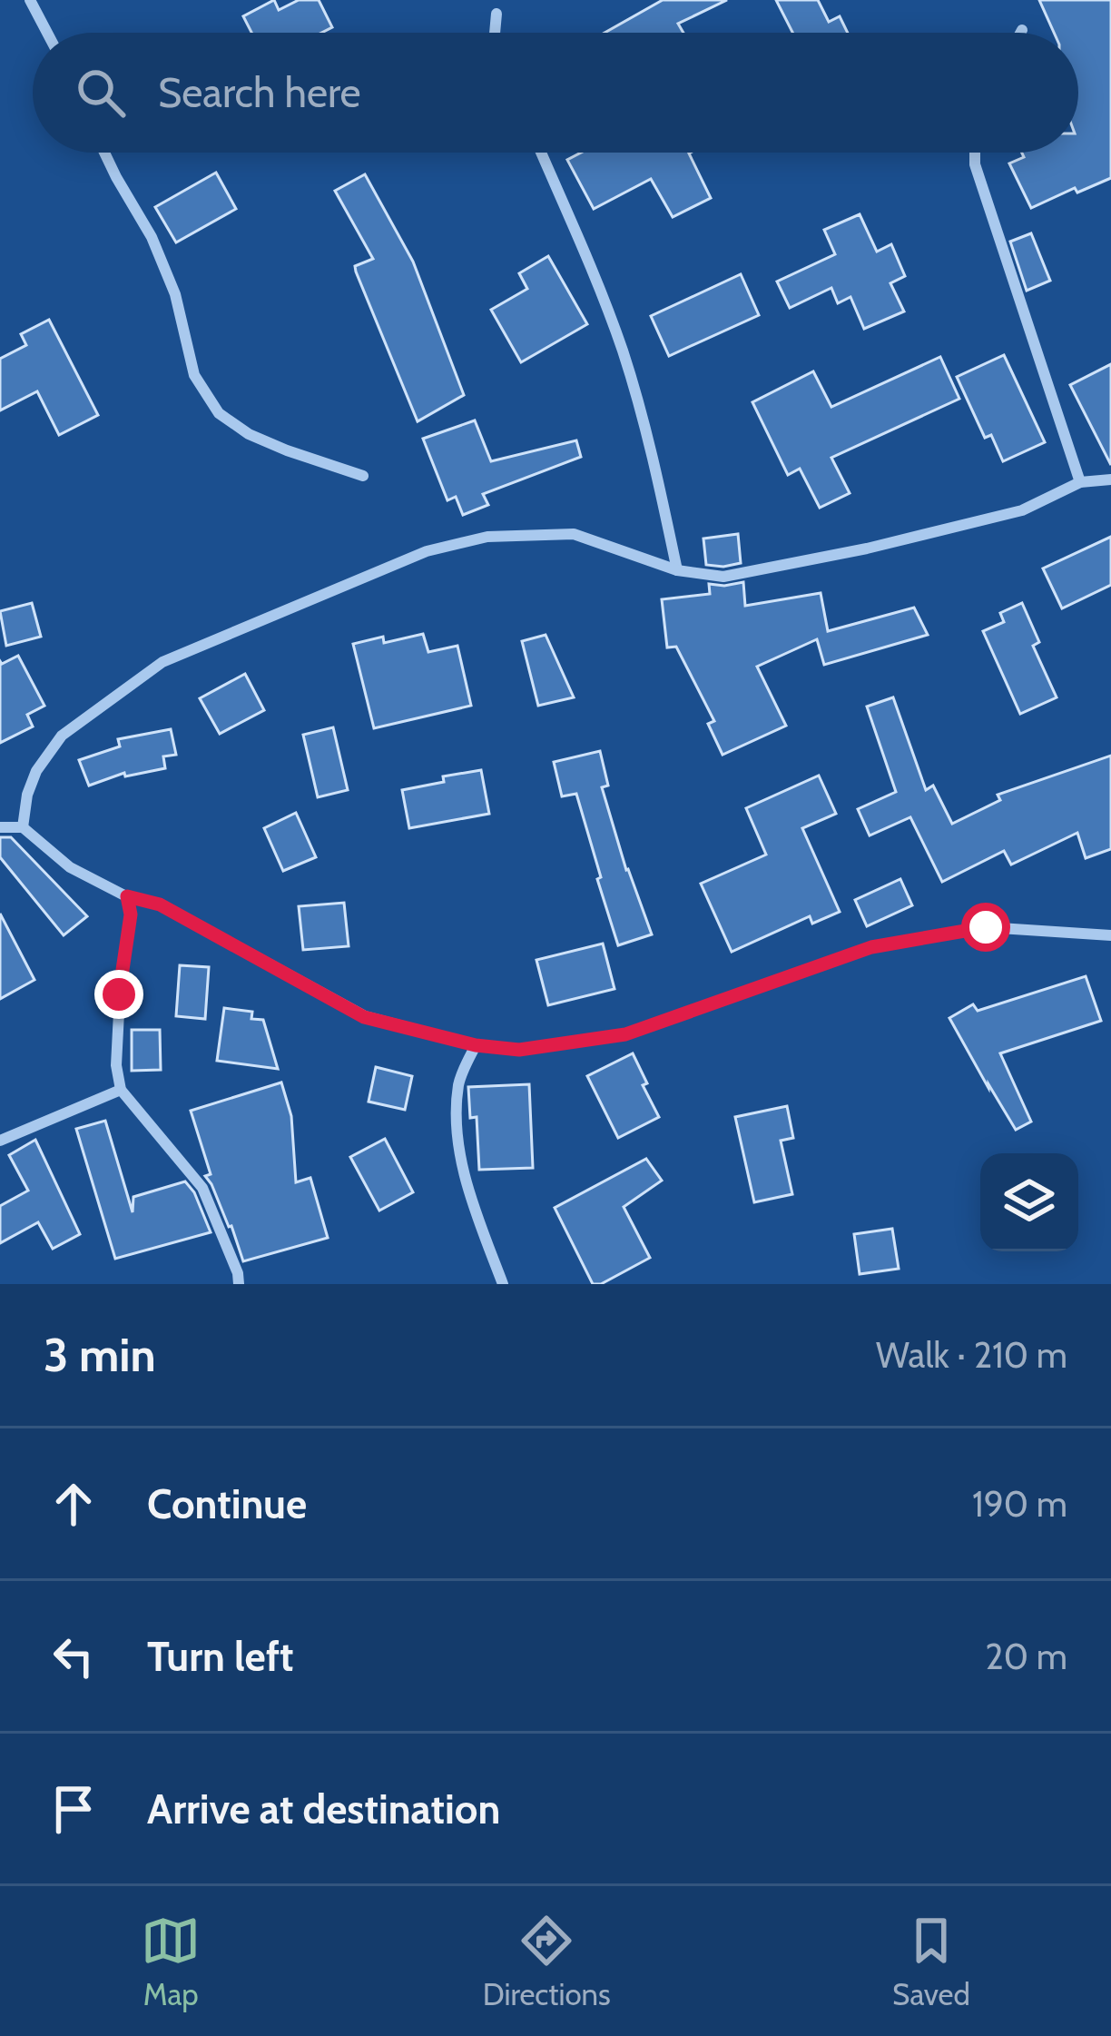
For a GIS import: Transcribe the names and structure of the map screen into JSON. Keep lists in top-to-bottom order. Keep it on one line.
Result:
{"page":{"search":"Search here","heading":["3 min","Walk · 210 m"],"list":[["Continue","190 m"],["Turn left","20 m"],"Arrive at destination"],"nav":["Map","Directions","Saved"]}}
